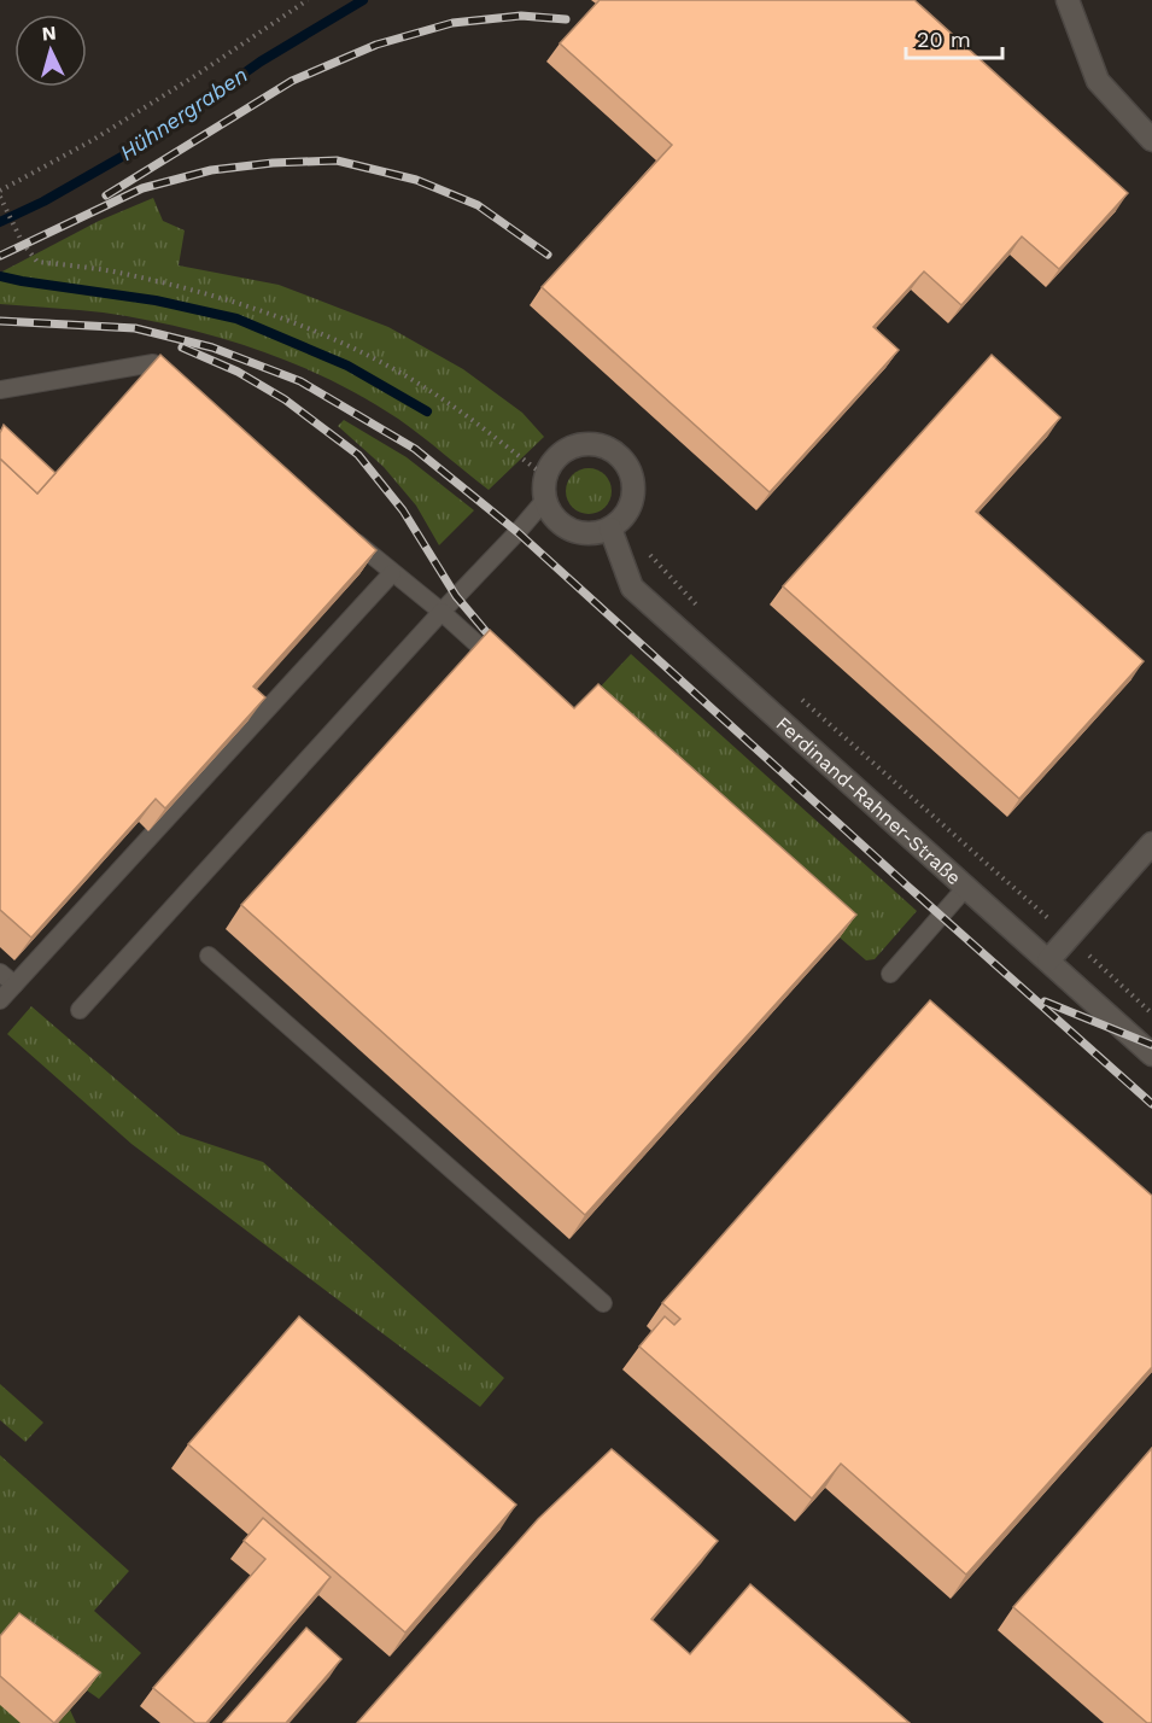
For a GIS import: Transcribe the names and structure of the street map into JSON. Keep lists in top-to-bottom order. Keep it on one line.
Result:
{"streets":{"street":["Ferdinand-Rahner-Straße"]},"water":["Hühnergraben"],"scale_bar":"20 m","north":"top"}
